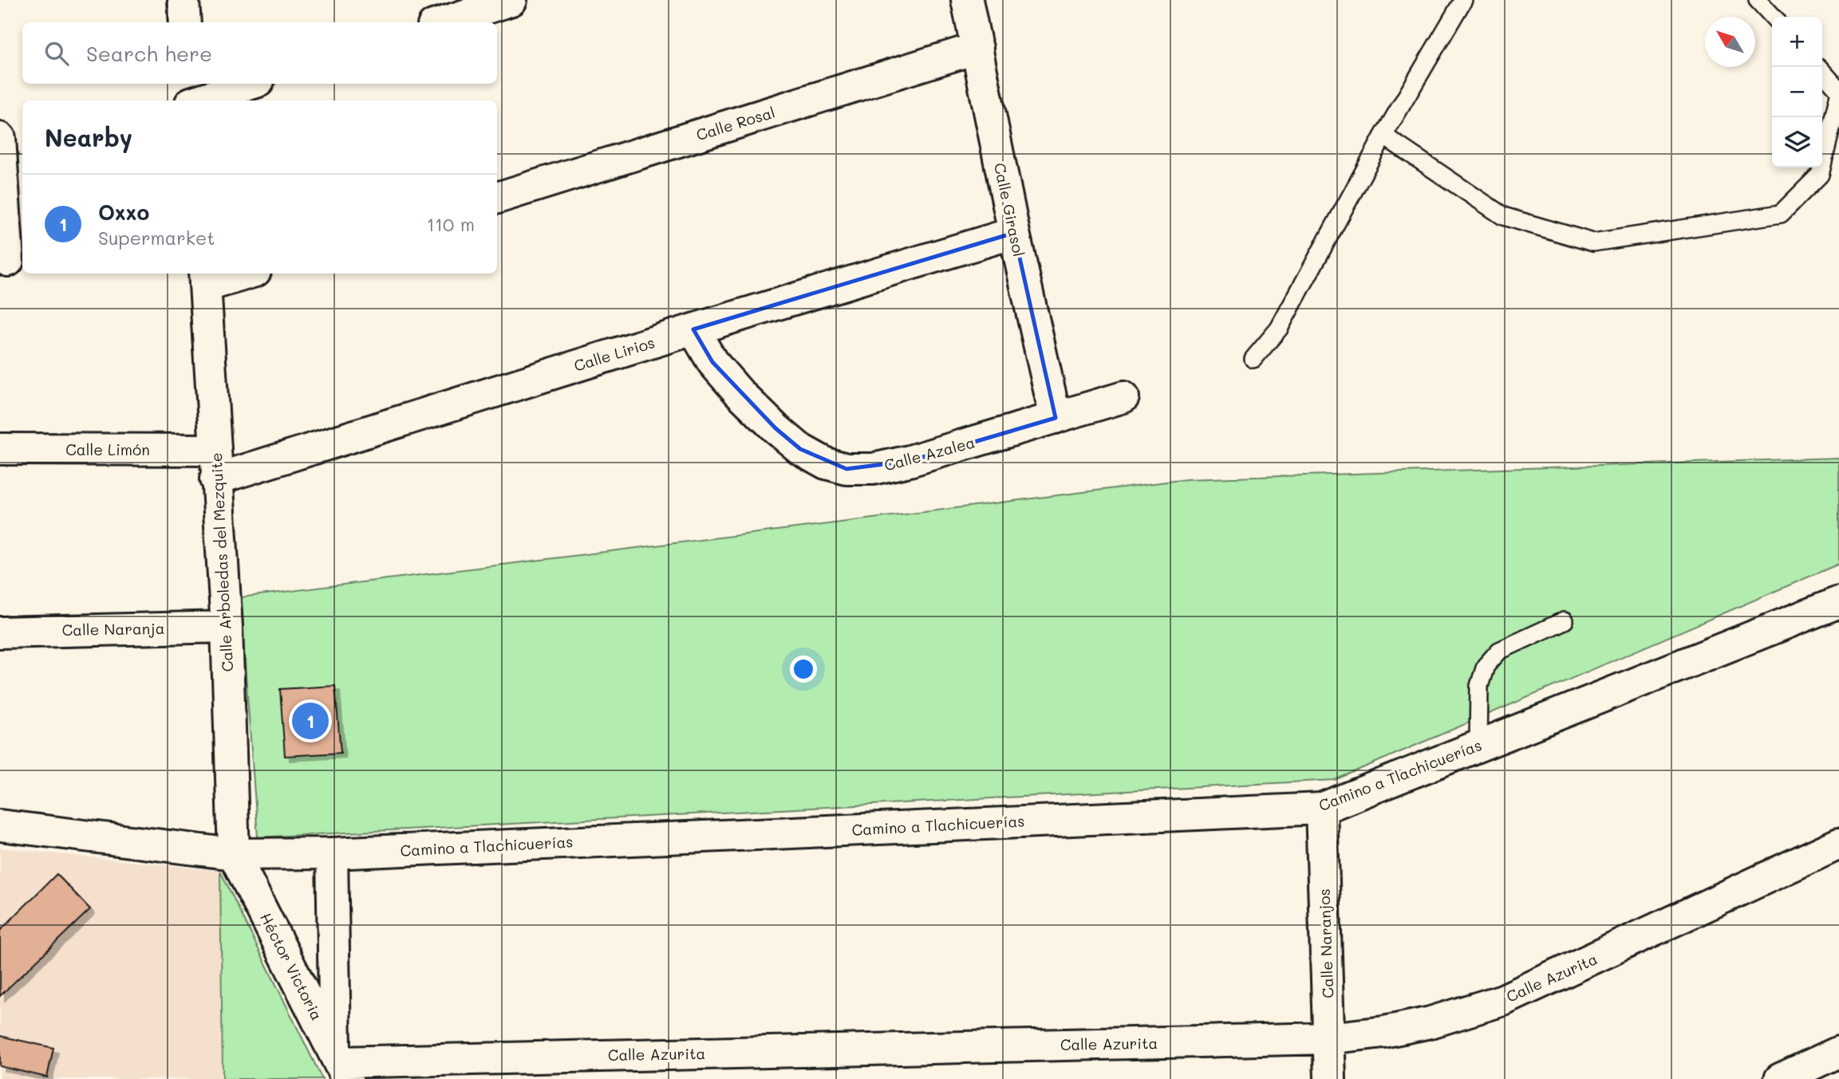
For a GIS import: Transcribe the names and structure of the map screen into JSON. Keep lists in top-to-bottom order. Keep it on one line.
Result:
{"streets":{"street":["Calle Rosal","Calle Girasol","Calle Lirios","Calle Limón","Calle Azalea","Calle Arboledas del Mezquite","Calle Naranja","Camino a Tlachicuerías","Calle Naranjos","Héctor Victoria","Calle Azurita"]},"crossings":[["Calle Rosal","Calle Girasol"],["Calle Girasol","Calle Lirios"],["Calle Girasol","Calle Azalea"],["Calle Lirios","Calle Limón"],["Calle Lirios","Calle Azalea"],["Calle Lirios","Calle Arboledas del Mezquite"],["Calle Limón","Calle Arboledas del Mezquite"],["Calle Arboledas del Mezquite","Calle Naranja"],["Calle Arboledas del Mezquite","Camino a Tlachicuerías"],["Calle Arboledas del Mezquite","Héctor Victoria"],["Camino a Tlachicuerías","Calle Naranjos"],["Camino a Tlachicuerías","Héctor Victoria"],["Calle Naranjos","Calle Azurita"],["Héctor Victoria","Calle Azurita"]],"north":"top left","page":{"map_buttons":["+","−"],"search":"Search here","heading":"Nearby","list":[{"mark":"1","name":"Oxxo","note":"Supermarket","value":"110 m"}],"pins":"1"}}
